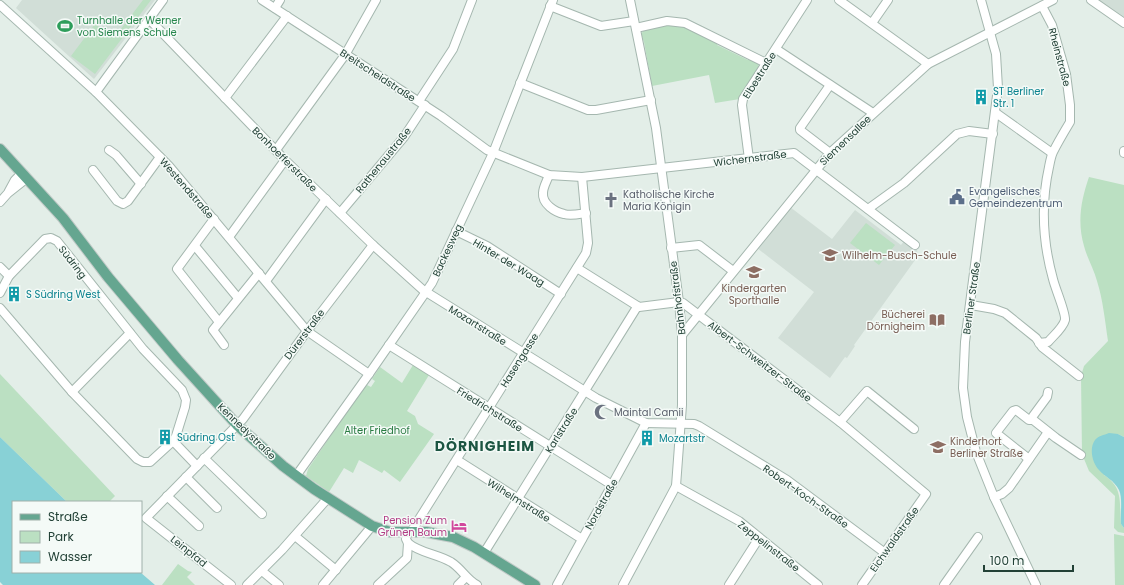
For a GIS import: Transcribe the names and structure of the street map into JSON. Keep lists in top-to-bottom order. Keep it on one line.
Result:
{"streets":{"main road":["Kennedystraße"],"street":["Rheinstraße","Breitscheidstraße","Elbestraße","Siemensallee","Wichernstraße","Bonhoefferstraße","Rathenaustraße","Westendstraße","Backesweg","Südring","Hinter der Waag","Bahnhofstraße","Berliner Straße","Mozartstraße","Dürerstraße","Hasengasse","Albert-Schweitzer-Straße","Friedrichstraße","Karlstraße","Robert-Koch-Straße","Wilhelmstraße","Nordstraße","Eichwaldstraße","Zeppelinstraße","Leinpfad"]},"crossings":[["Rheinstraße","Siemensallee"],["Breitscheidstraße","Wichernstraße"],["Breitscheidstraße","Rathenaustraße"],["Breitscheidstraße","Backesweg"],["Breitscheidstraße","Hasengasse"],["Elbestraße","Wichernstraße"],["Siemensallee","Wichernstraße"],["Siemensallee","Bahnhofstraße"],["Siemensallee","Berliner Straße"],["Siemensallee","Albert-Schweitzer-Straße"],["Wichernstraße","Bahnhofstraße"],["Wichernstraße","Hasengasse"],["Bonhoefferstraße","Rathenaustraße"],["Bonhoefferstraße","Backesweg"],["Bonhoefferstraße","Mozartstraße"],["Bonhoefferstraße","Dürerstraße"],["Westendstraße","Backesweg"],["Westendstraße","Dürerstraße"],["Backesweg","Hinter der Waag"],["Backesweg","Mozartstraße"],["Backesweg","Friedrichstraße"],["Backesweg","Kennedystraße"],["Hinter der Waag","Hasengasse"],["Bahnhofstraße","Mozartstraße"],["Bahnhofstraße","Albert-Schweitzer-Straße"],["Bahnhofstraße","Robert-Koch-Straße"],["Bahnhofstraße","Zeppelinstraße"],["Mozartstraße","Hasengasse"],["Mozartstraße","Karlstraße"],["Mozartstraße","Robert-Koch-Straße"],["Mozartstraße","Nordstraße"],["Dürerstraße","Kennedystraße"],["Dürerstraße","Leinpfad"],["Hasengasse","Friedrichstraße"],["Hasengasse","Kennedystraße"],["Hasengasse","Wilhelmstraße"],["Albert-Schweitzer-Straße","Eichwaldstraße"],["Friedrichstraße","Karlstraße"],["Friedrichstraße","Nordstraße"],["Karlstraße","Kennedystraße"],["Karlstraße","Wilhelmstraße"],["Robert-Koch-Straße","Eichwaldstraße"],["Wilhelmstraße","Nordstraße"]],"districts":["DÖRNIGHEIM"],"parks":["Alter Friedhof"],"places":{"sports":["Turnhalle der Werner von Siemens Schule"],"building":["ST Berliner Str. 1","S Südring West","Südring Ost","Mozartstr"],"public building":["Evangelisches Gemeindezentrum"],"church":["Katholische Kirche Maria Königin"],"school or university":["Wilhelm-Busch-Schule","Kindergarten Sporthalle","Kinderhort Berliner Straße"],"library":["Bücherei Dörnigheim"],"mosque":["Maintal Camii"],"hotel":["Pension Zum Grünen Baum"]},"legend":["Straße","Park","Wasser"],"scale_bar":"100 m"}
